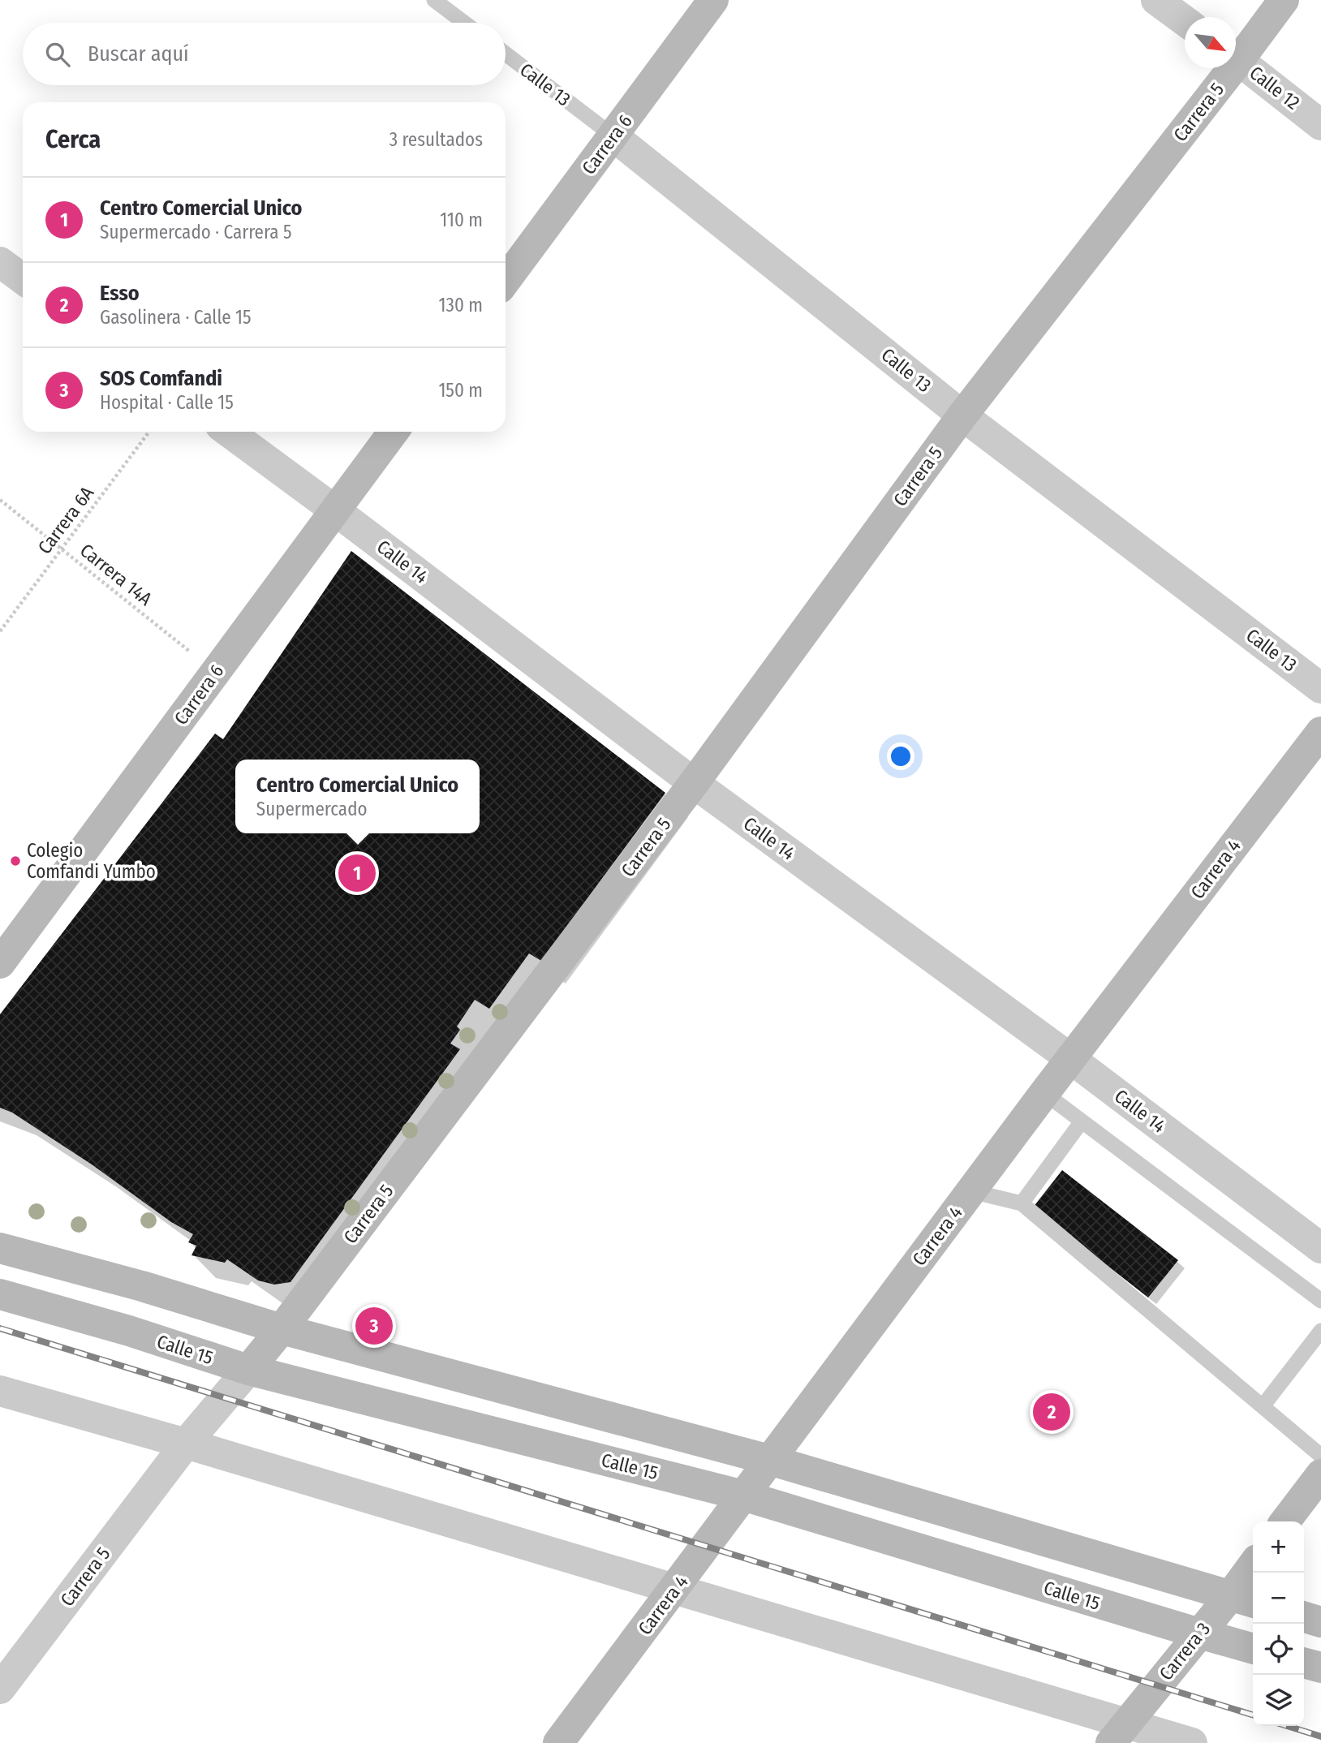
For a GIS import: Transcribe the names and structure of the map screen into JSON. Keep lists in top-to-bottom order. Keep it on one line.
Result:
{"streets":{"main road":["Carrera 5","Carrera 6","Carrera 4","Calle 15","Carrera 3"],"street":["Calle 13","Calle 12","Calle 14"],"path":["Carrera 6A","Carrera 14A"]},"crossings":[["Calle 13","Carrera 5"],["Calle 13","Carrera 6"],["Carrera 5","Calle 14"],["Carrera 5","Calle 15"],["Carrera 6","Calle 14"],["Carrera 6","Carrera 14A"],["Carrera 6A","Carrera 14A"],["Calle 14","Carrera 4"],["Carrera 4","Calle 15"],["Calle 15","Carrera 3"]],"places":["Colegio Comfandi Yumbo"],"north":"bottom right","page":{"search":"Buscar aquí","heading":["Cerca","3 resultados"],"list":[{"mark":"1","name":"Centro Comercial Unico","note":"Supermercado · Carrera 5","value":"110 m"},{"mark":"2","name":"Esso","note":"Gasolinera · Calle 15","value":"130 m"},{"mark":"3","name":"SOS Comfandi","note":"Hospital · Calle 15","value":"150 m"}],"popup":["Centro Comercial Unico","Supermercado"],"pins":["1","3","2"],"map_buttons":["+","−"]}}
